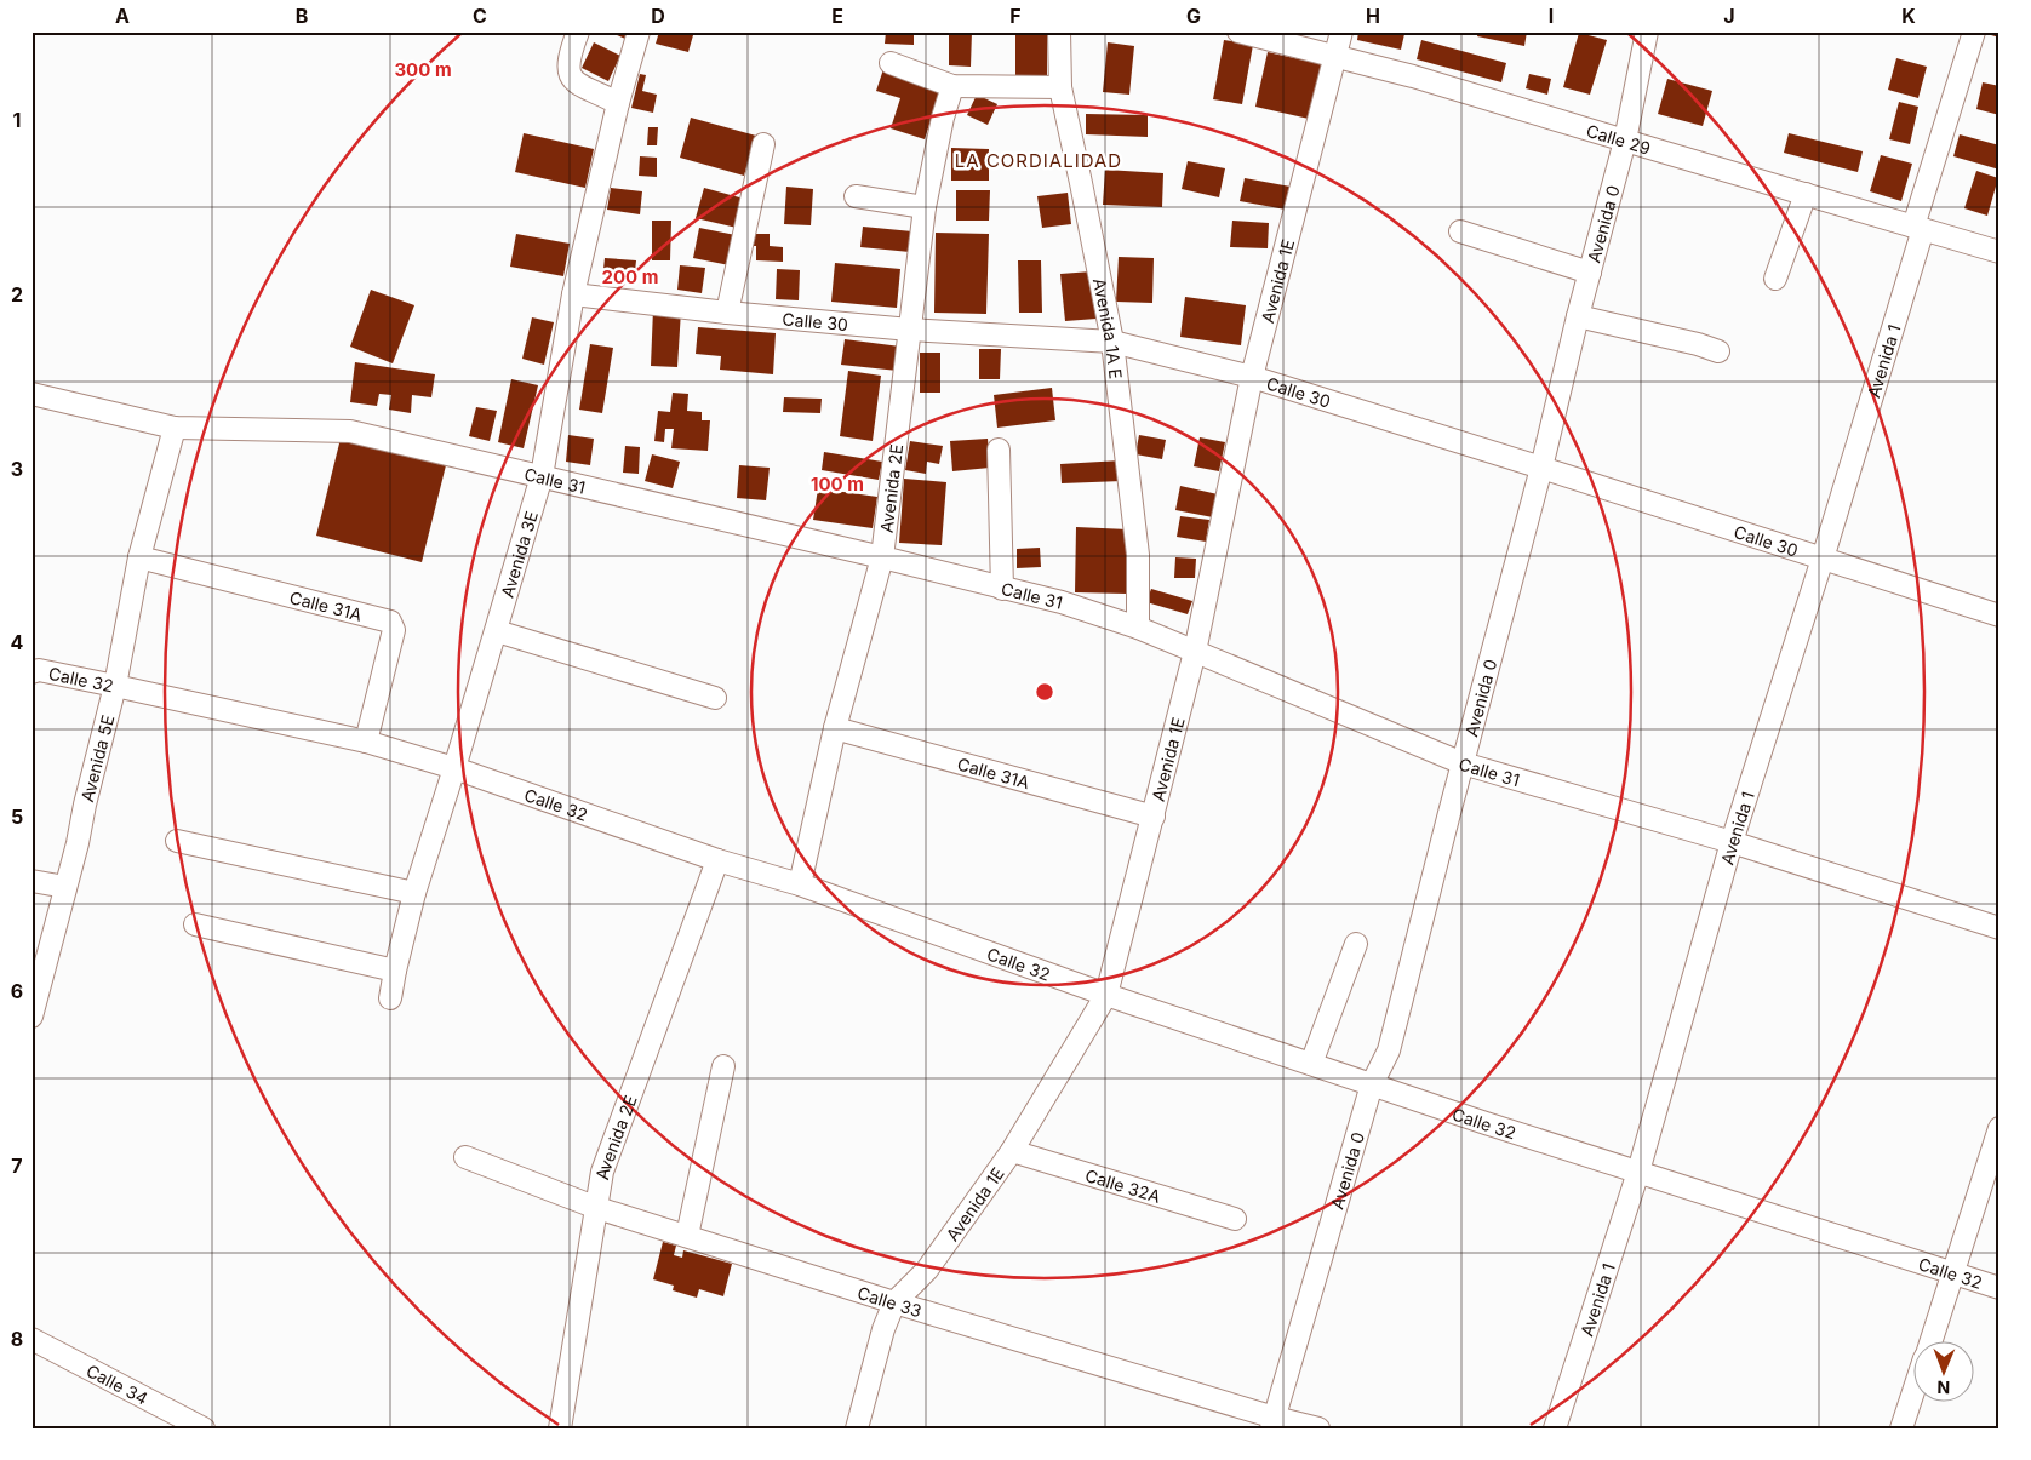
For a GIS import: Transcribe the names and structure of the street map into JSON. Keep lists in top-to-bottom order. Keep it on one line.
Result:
{"streets":{"street":["Calle 29","Avenida 0","Avenida 1E","Calle 30","Avenida 1A E","Avenida 1","Calle 31","Avenida 2E","Avenida 3E","Calle 31A","Calle 32","Avenida 5E","Calle 32A","Calle 33","Calle 34"]},"crossings":[["Calle 29","Avenida 0"],["Calle 29","Avenida 1E"],["Calle 29","Avenida 1"],["Avenida 0","Calle 30"],["Avenida 0","Calle 31"],["Avenida 0","Calle 32"],["Avenida 0","Calle 33"],["Avenida 1E","Calle 30"],["Avenida 1E","Calle 31"],["Avenida 1E","Calle 31A"],["Avenida 1E","Calle 32"],["Avenida 1E","Calle 32A"],["Avenida 1E","Calle 33"],["Calle 30","Avenida 1A E"],["Calle 30","Avenida 1"],["Calle 30","Avenida 2E"],["Calle 30","Avenida 3E"],["Avenida 1A E","Calle 31"],["Avenida 1","Calle 31"],["Avenida 1","Calle 32"],["Calle 31","Avenida 2E"],["Calle 31","Avenida 3E"],["Calle 31","Avenida 5E"],["Avenida 2E","Calle 31A"],["Avenida 2E","Calle 32"],["Avenida 2E","Calle 33"],["Avenida 3E","Calle 32"],["Calle 31A","Calle 32"],["Calle 31A","Avenida 5E"],["Calle 32","Avenida 5E"]],"districts":["LA CORDIALIDAD"],"north":"bottom","grid":{"columns":["A","B","C","D","E","F","G","H","I","J","K"],"rows":["1","2","3","4","5","6","7","8"]},"rings":["300 m","200 m","100 m"]}
